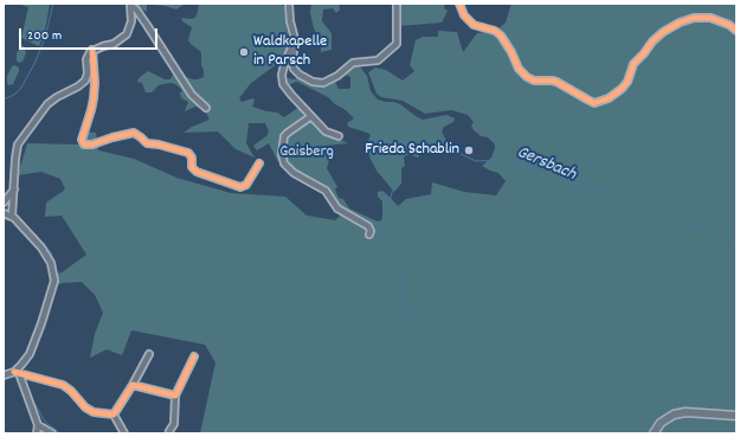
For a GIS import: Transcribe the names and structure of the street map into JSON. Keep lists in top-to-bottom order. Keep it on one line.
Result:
{"water":["Gersbach"],"parks":["Gaisberg"],"places":["Waldkapelle in Parsch","Frieda Schablin"],"scale_bar":"200 m"}
